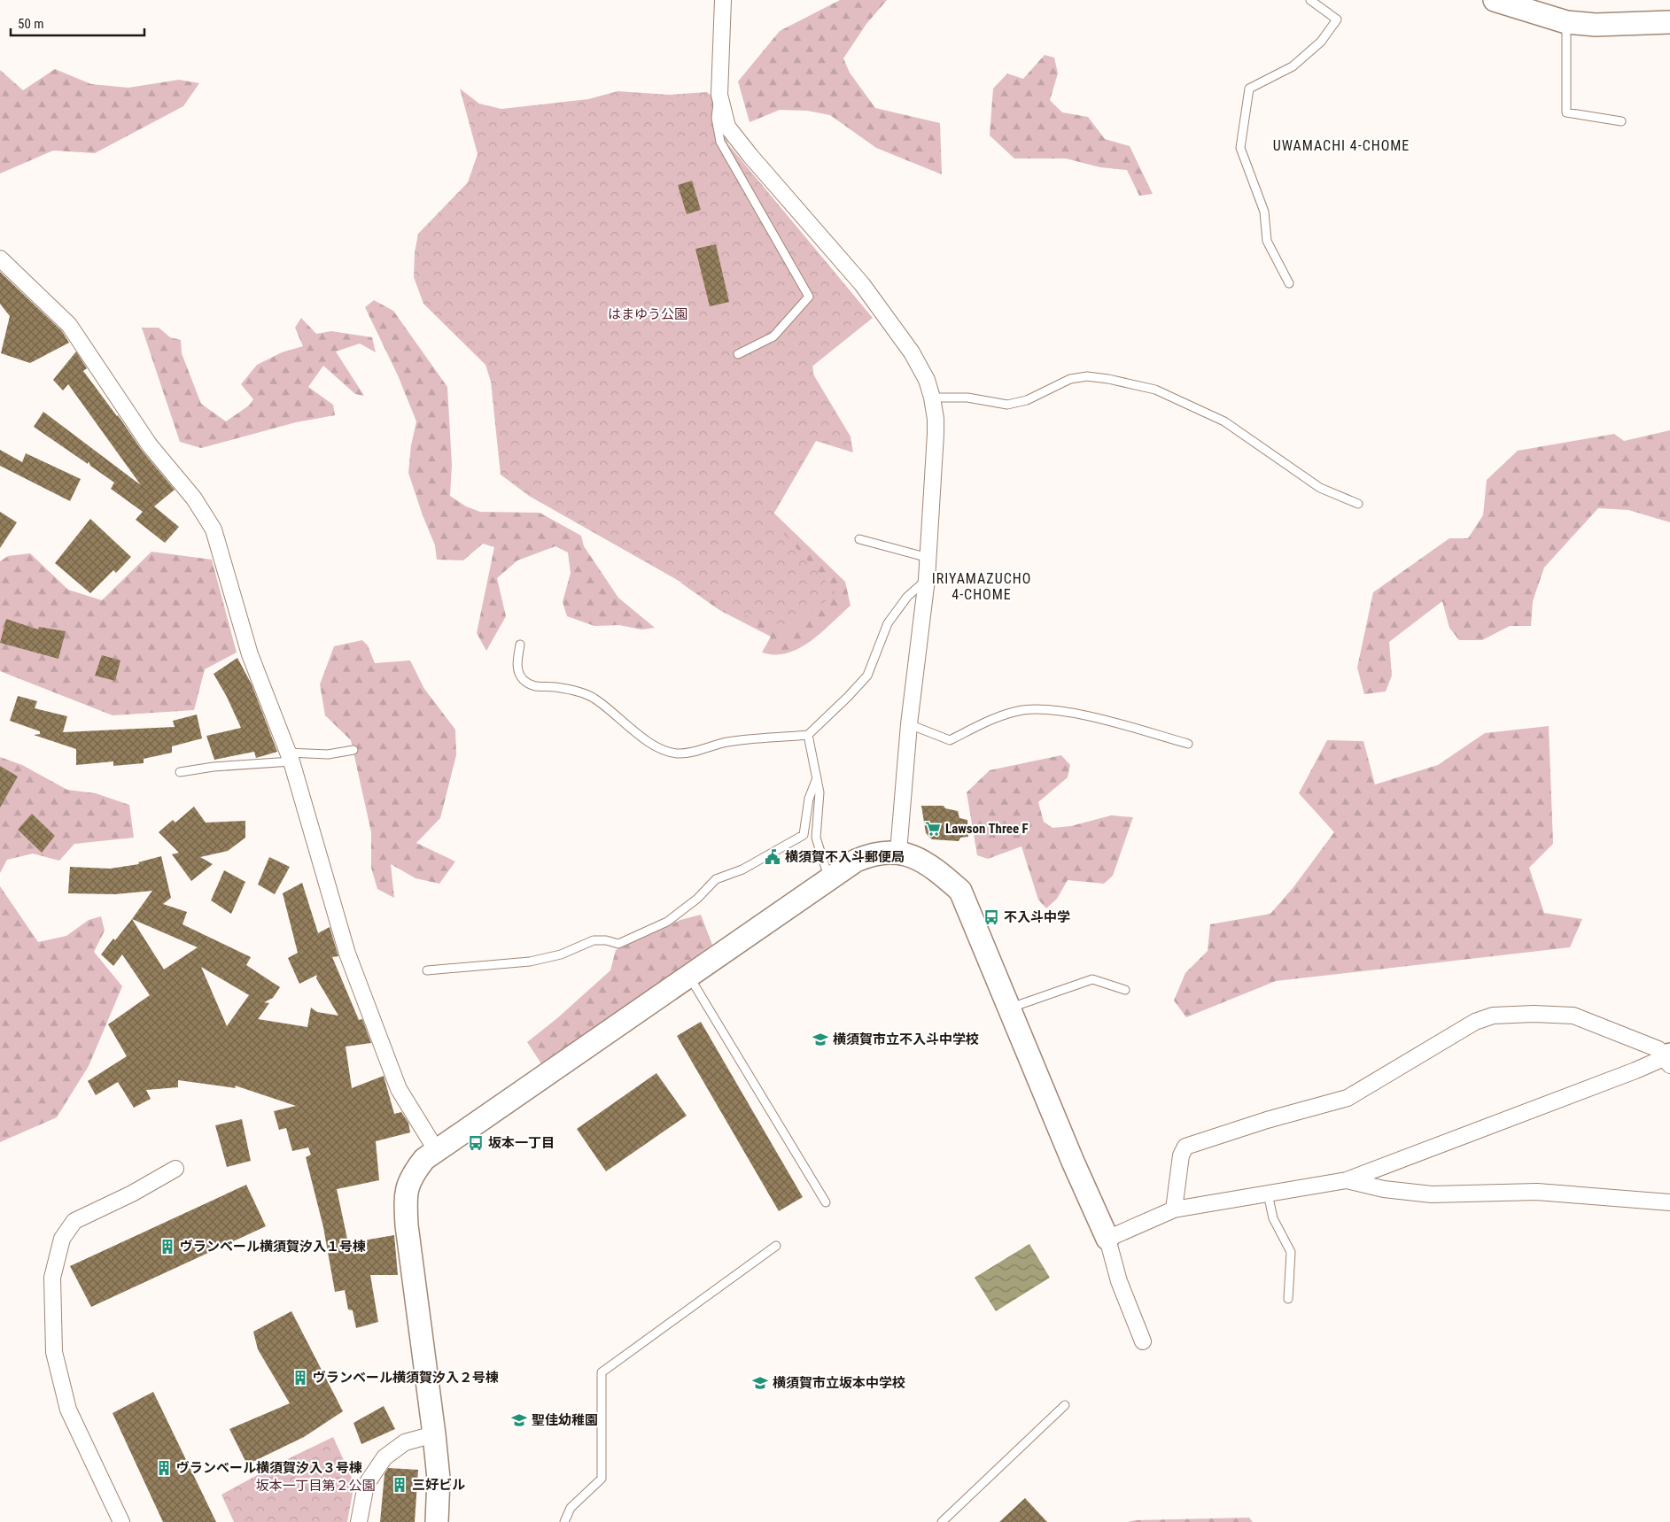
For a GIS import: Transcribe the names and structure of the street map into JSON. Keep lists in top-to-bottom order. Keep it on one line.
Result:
{"districts":["UWAMACHI 4-CHOME","IRIYAMAZUCHO 4-CHOME"],"parks":["はまゆう公園","坂本一丁目第２公園"],"places":{"supermarket":["Lawson Three F"],"public building":["横須賀不入斗郵便局"],"bus stop":["不入斗中学","坂本一丁目"],"school or university":["横須賀市立不入斗中学校","横須賀市立坂本中学校","聖佳幼稚園"],"building":["ヴランベール横須賀汐入１号棟","ヴランベール横須賀汐入２号棟","ヴランベール横須賀汐入３号棟","三好ビル"]},"scale_bar":"50 m"}
